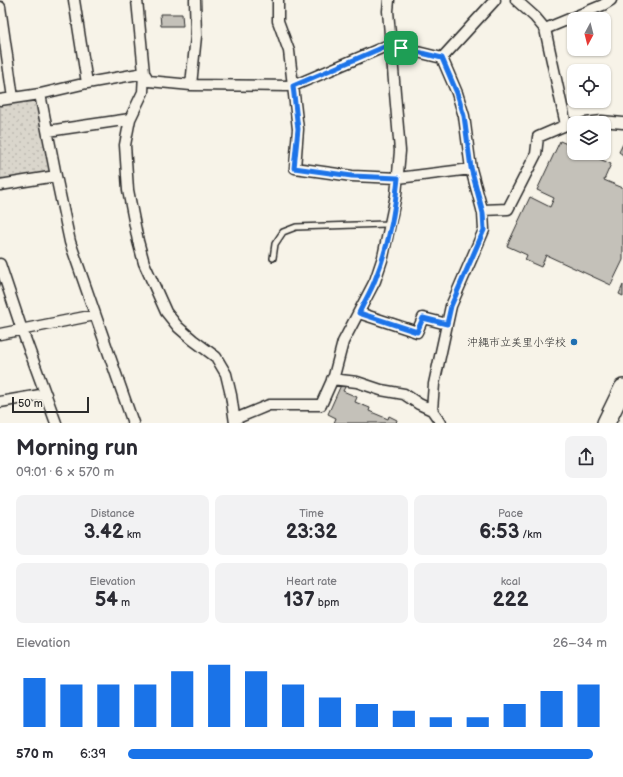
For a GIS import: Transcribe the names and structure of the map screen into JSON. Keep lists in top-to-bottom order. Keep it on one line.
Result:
{"places":["沖縄市立美里小学校"],"scale_bar":"50 m","north":"bottom","page":{"scale":"50 m","heading":["Morning run","09:01 · 6 × 570 m"],"stats":[["Distance","3.42 km"],["Time","23:32"],["Pace","6:53 /km"],["Elevation","54 m"],["Heart rate","137 bpm"],["kcal","222"]],"chart":["Elevation","26–34 m"],"list":[{"name":"570 m","note":"6:39"}]}}
